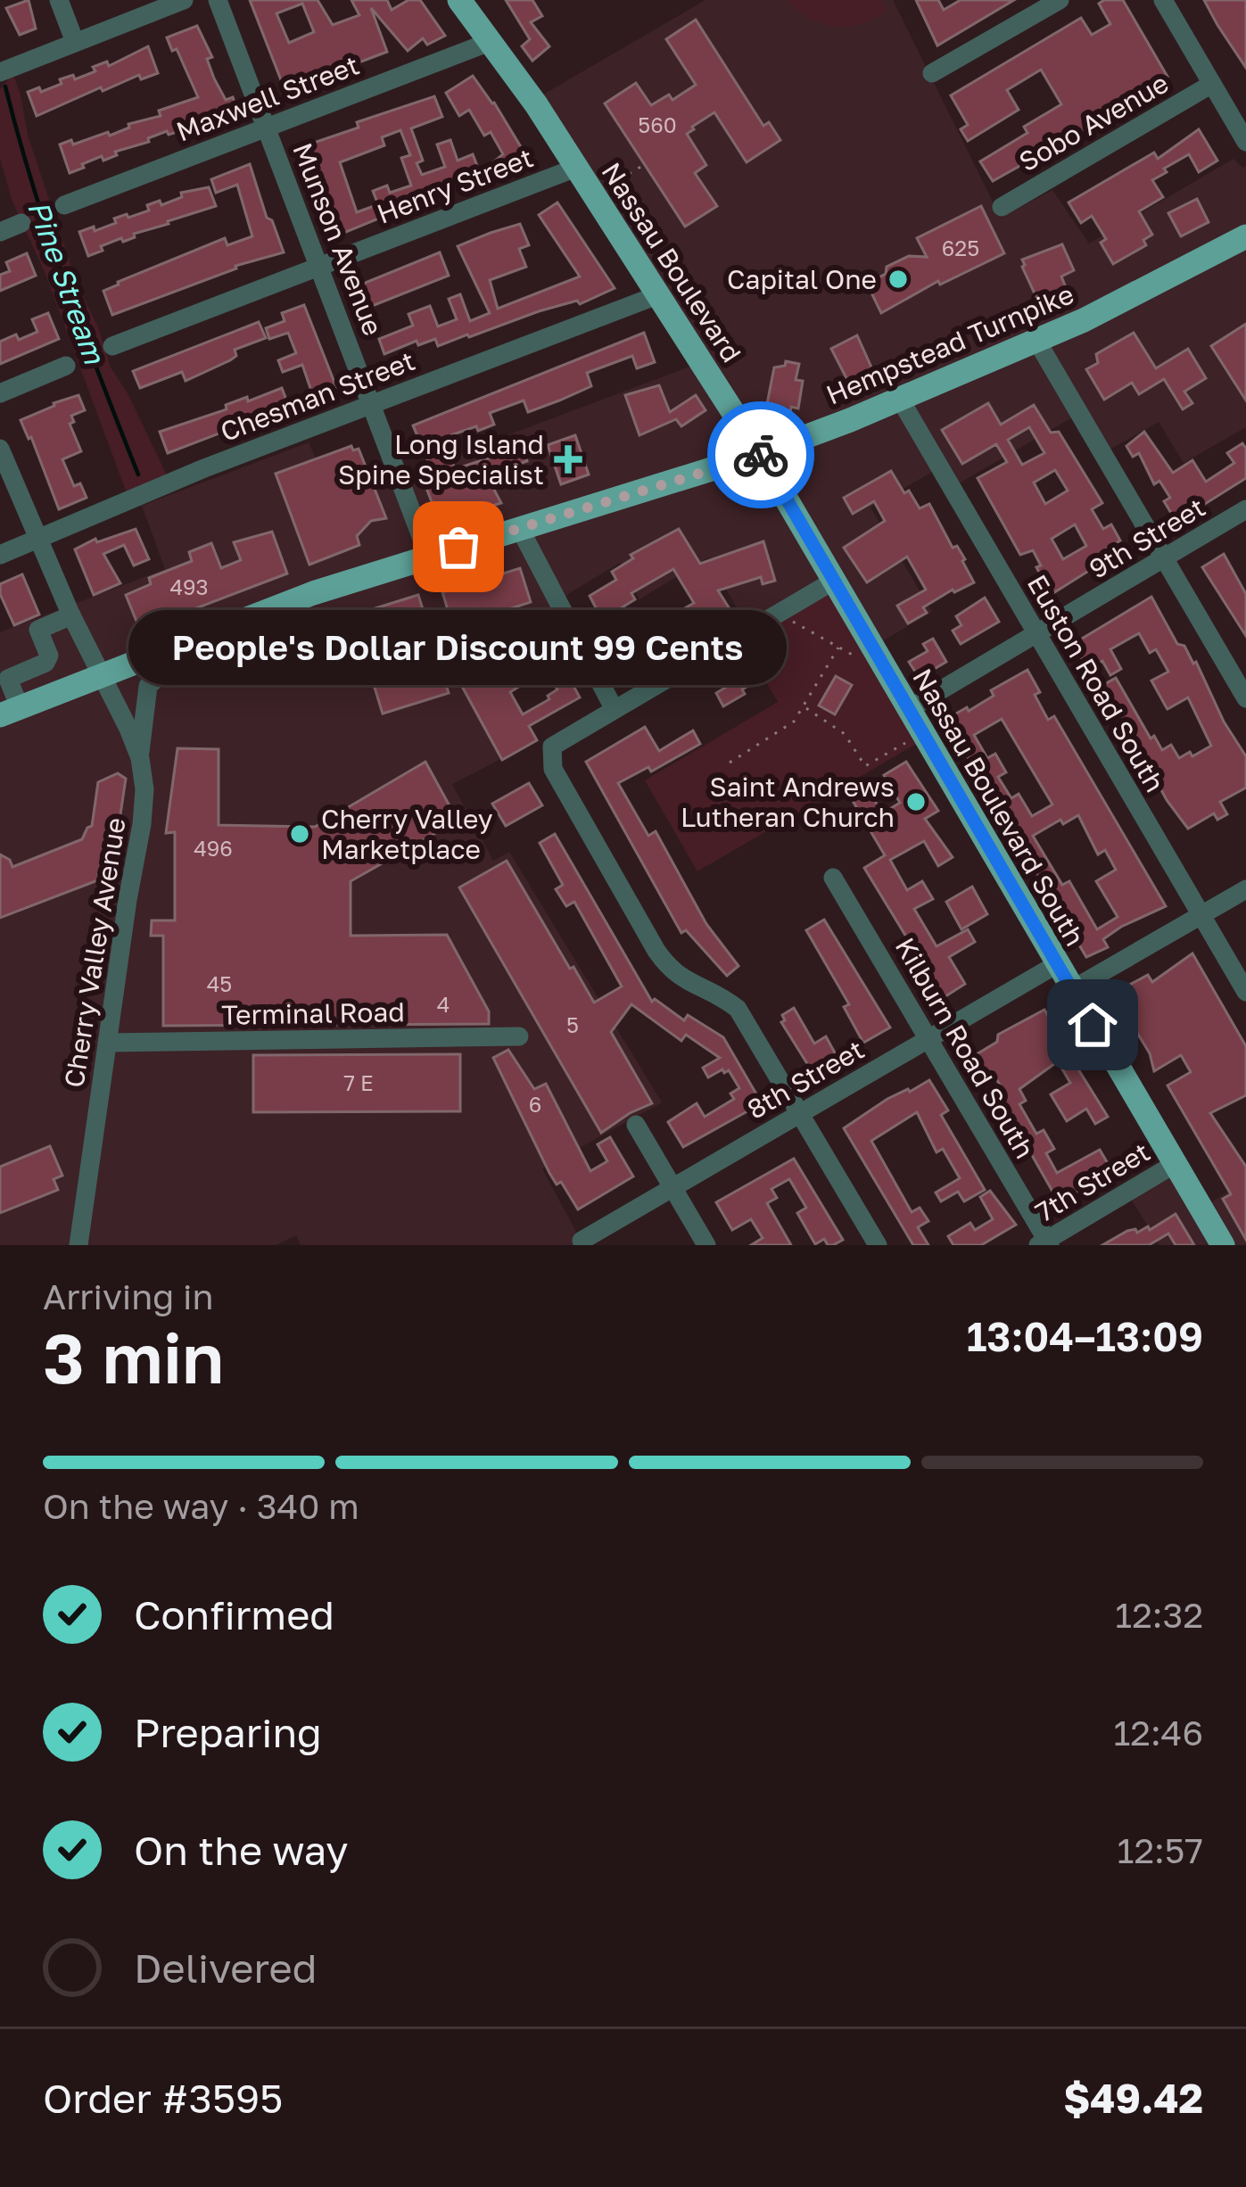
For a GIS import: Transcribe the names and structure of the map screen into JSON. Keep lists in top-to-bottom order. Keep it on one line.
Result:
{"streets":{"main road":["Nassau Boulevard","Hempstead Turnpike","Nassau Boulevard South"],"street":["Maxwell Street","Sobo Avenue","Henry Street","Munson Avenue","Chesman Street","9th Street","Euston Road South","Cherry Valley Avenue","Terminal Road","Kilburn Road South","8th Street","7th Street"]},"crossings":[["Maxwell Street","Munson Avenue"],["Maxwell Street","Nassau Boulevard"],["Henry Street","Munson Avenue"],["Henry Street","Nassau Boulevard"],["Munson Avenue","Hempstead Turnpike"],["Munson Avenue","Chesman Street"],["Nassau Boulevard","Hempstead Turnpike"],["Nassau Boulevard","Chesman Street"],["Nassau Boulevard","Nassau Boulevard South"],["Hempstead Turnpike","Euston Road South"],["Hempstead Turnpike","Cherry Valley Avenue"],["Chesman Street","Cherry Valley Avenue"],["9th Street","Euston Road South"],["9th Street","Nassau Boulevard South"],["Nassau Boulevard South","8th Street"],["Nassau Boulevard South","7th Street"],["Cherry Valley Avenue","Terminal Road"],["Kilburn Road South","8th Street"],["Kilburn Road South","7th Street"]],"water":["Pine Stream"],"places":{"other":["Capital One","People's Dollar Discount 99 Cents","Saint Andrews Lutheran Church","Cherry Valley Marketplace"],"health":["Long Island Spine Specialist"]},"house_numbers":["560","625","493","496","45","4","5","7 E","6"],"page":{"bubble":"People's Dollar Discount 99 Cents","heading":["3 min","Arriving in","13:04–13:09"],"panel":["Order #3595","$49.42"],"bar":"On the way · 340 m","list":[["Confirmed","12:32"],["Preparing","12:46"],["On the way","12:57"],"Delivered"]}}
